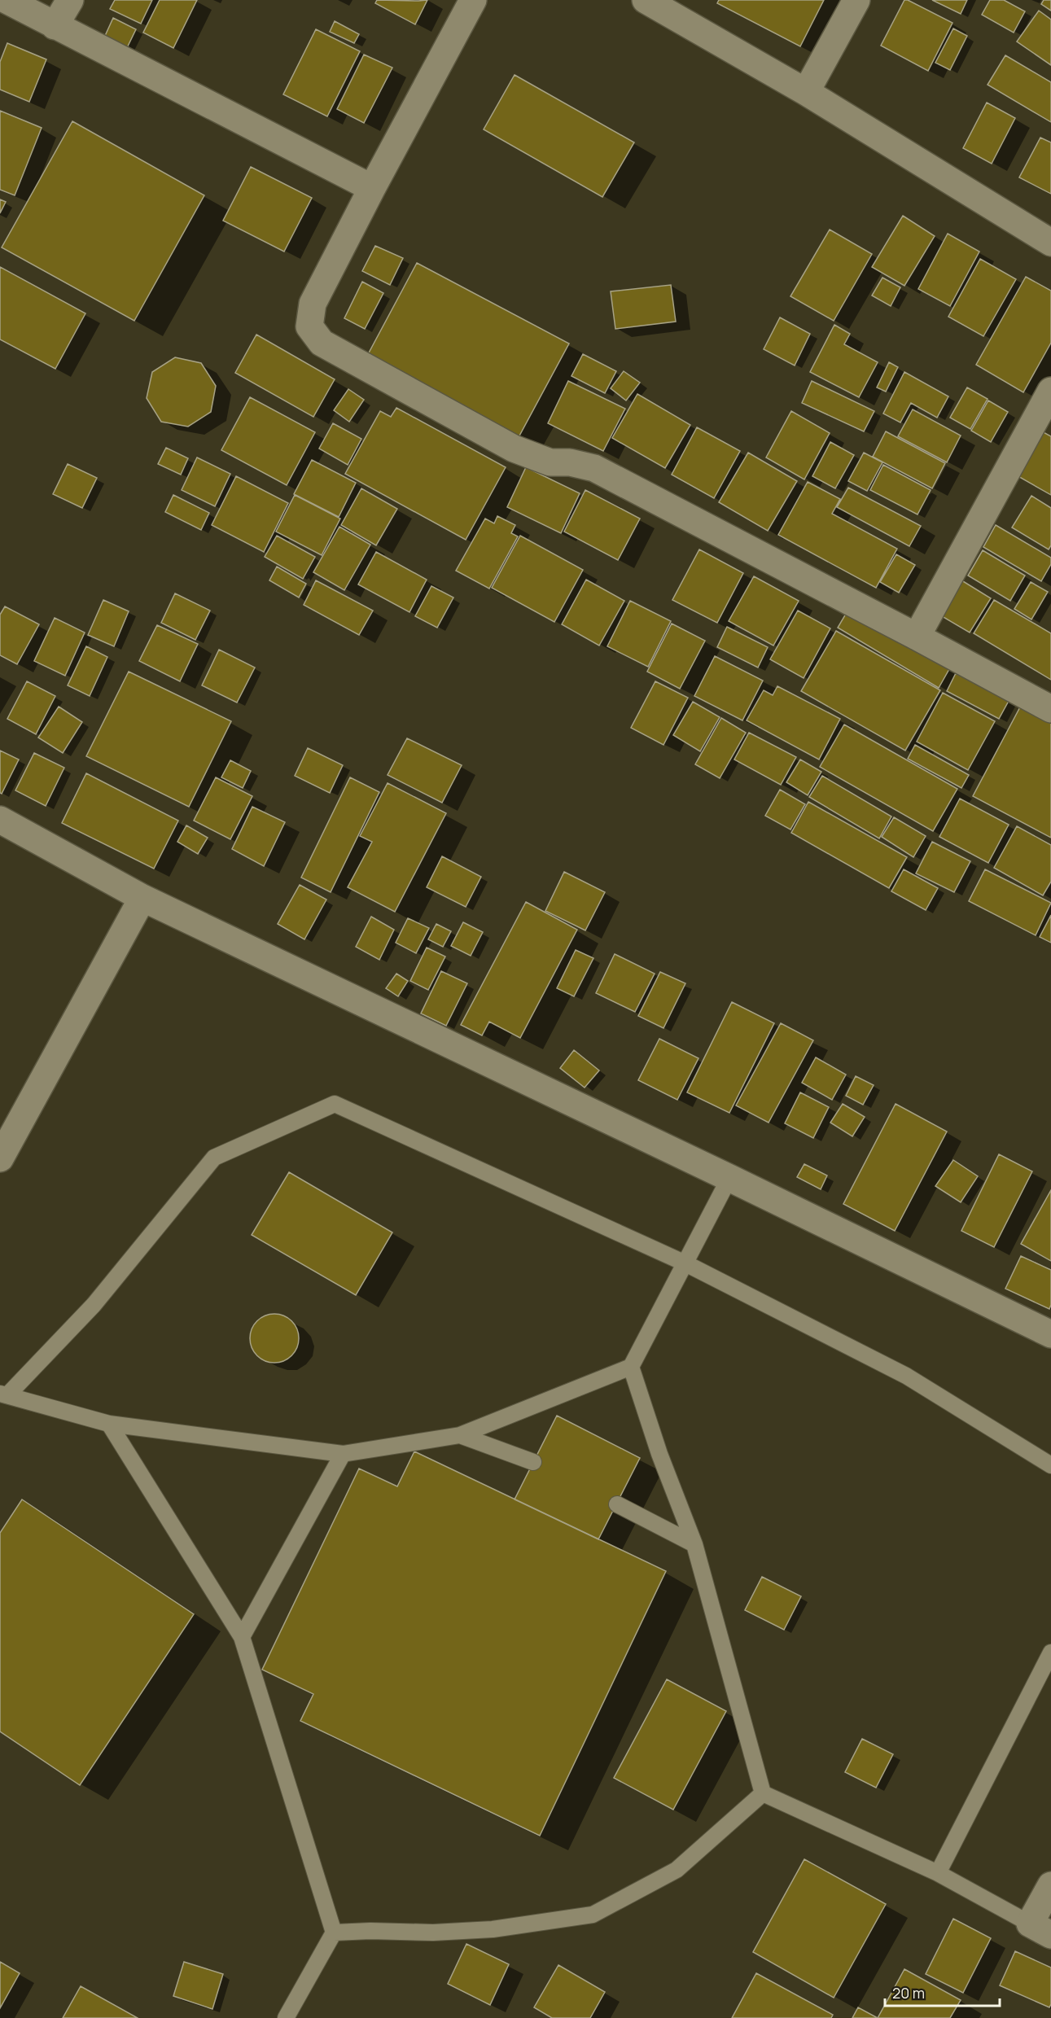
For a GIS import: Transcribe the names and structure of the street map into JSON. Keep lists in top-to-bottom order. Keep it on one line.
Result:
{"scale_bar":"20 m"}
